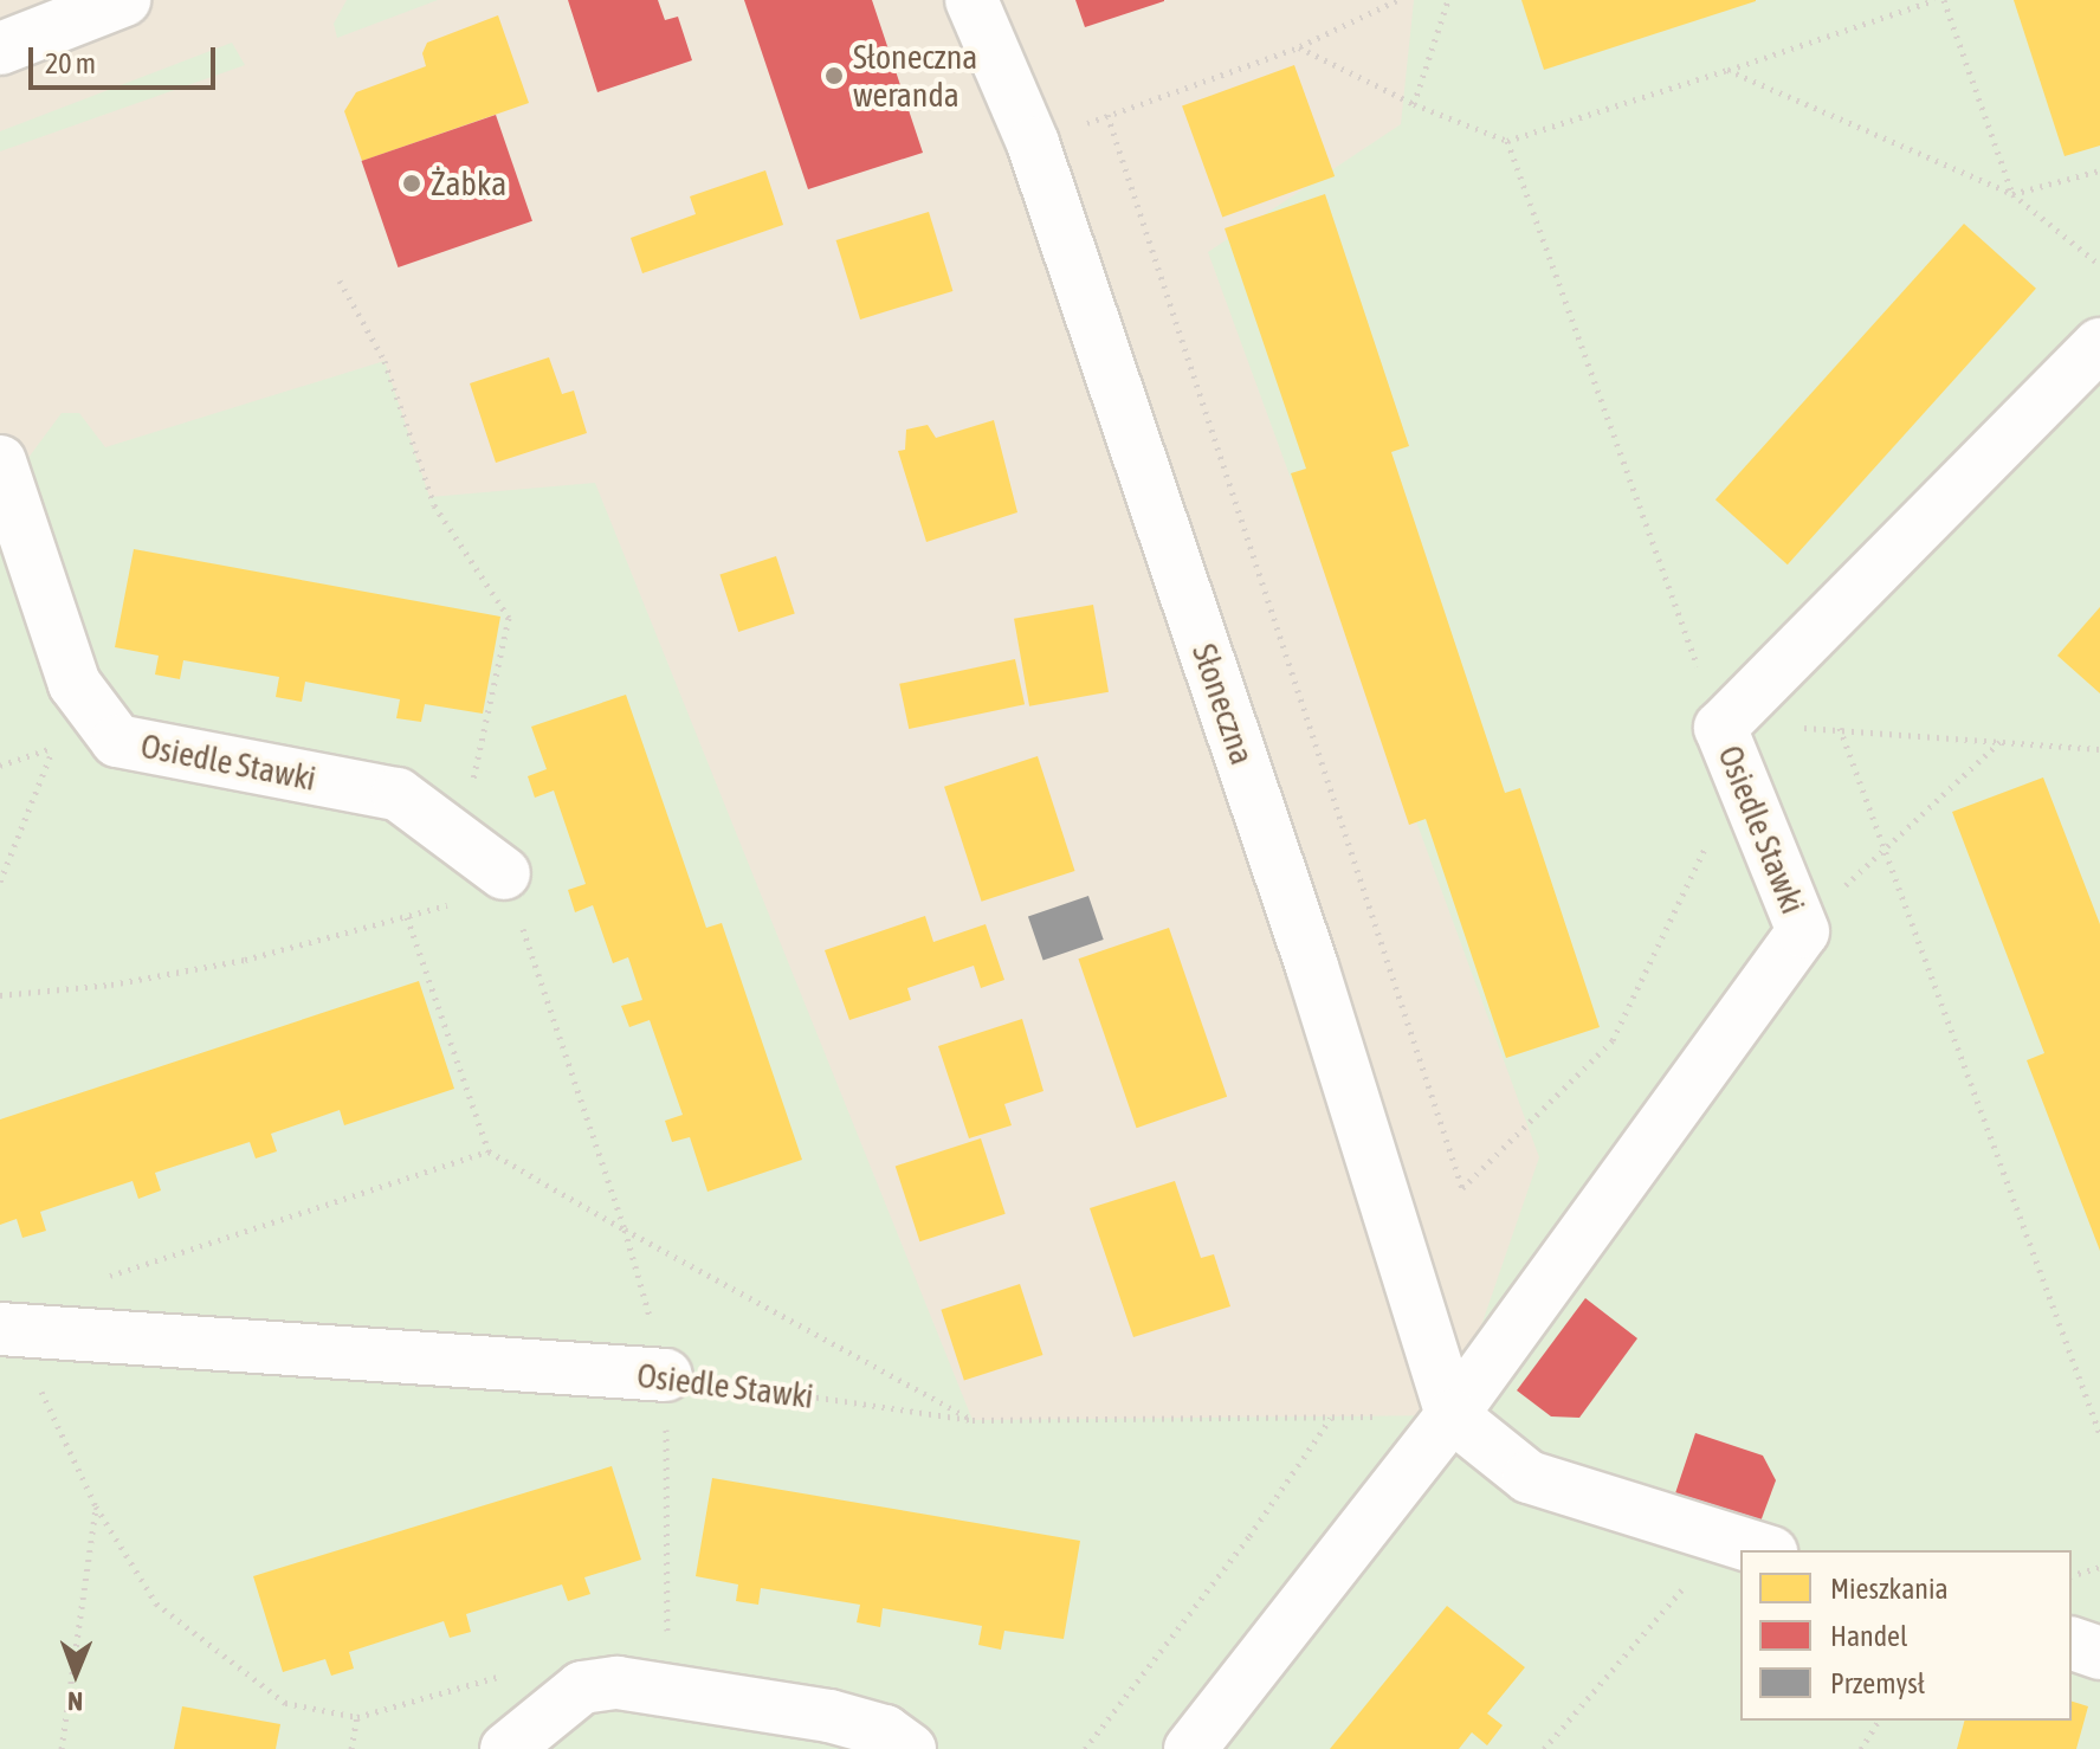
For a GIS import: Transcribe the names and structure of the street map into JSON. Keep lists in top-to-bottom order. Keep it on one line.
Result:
{"streets":{"street":["Słoneczna","Osiedle Stawki"]},"crossings":[["Słoneczna","Osiedle Stawki"]],"places":["Słoneczna weranda","Żabka"],"legend":["Mieszkania","Handel","Przemysł"],"scale_bar":"20 m","north":"bottom"}
